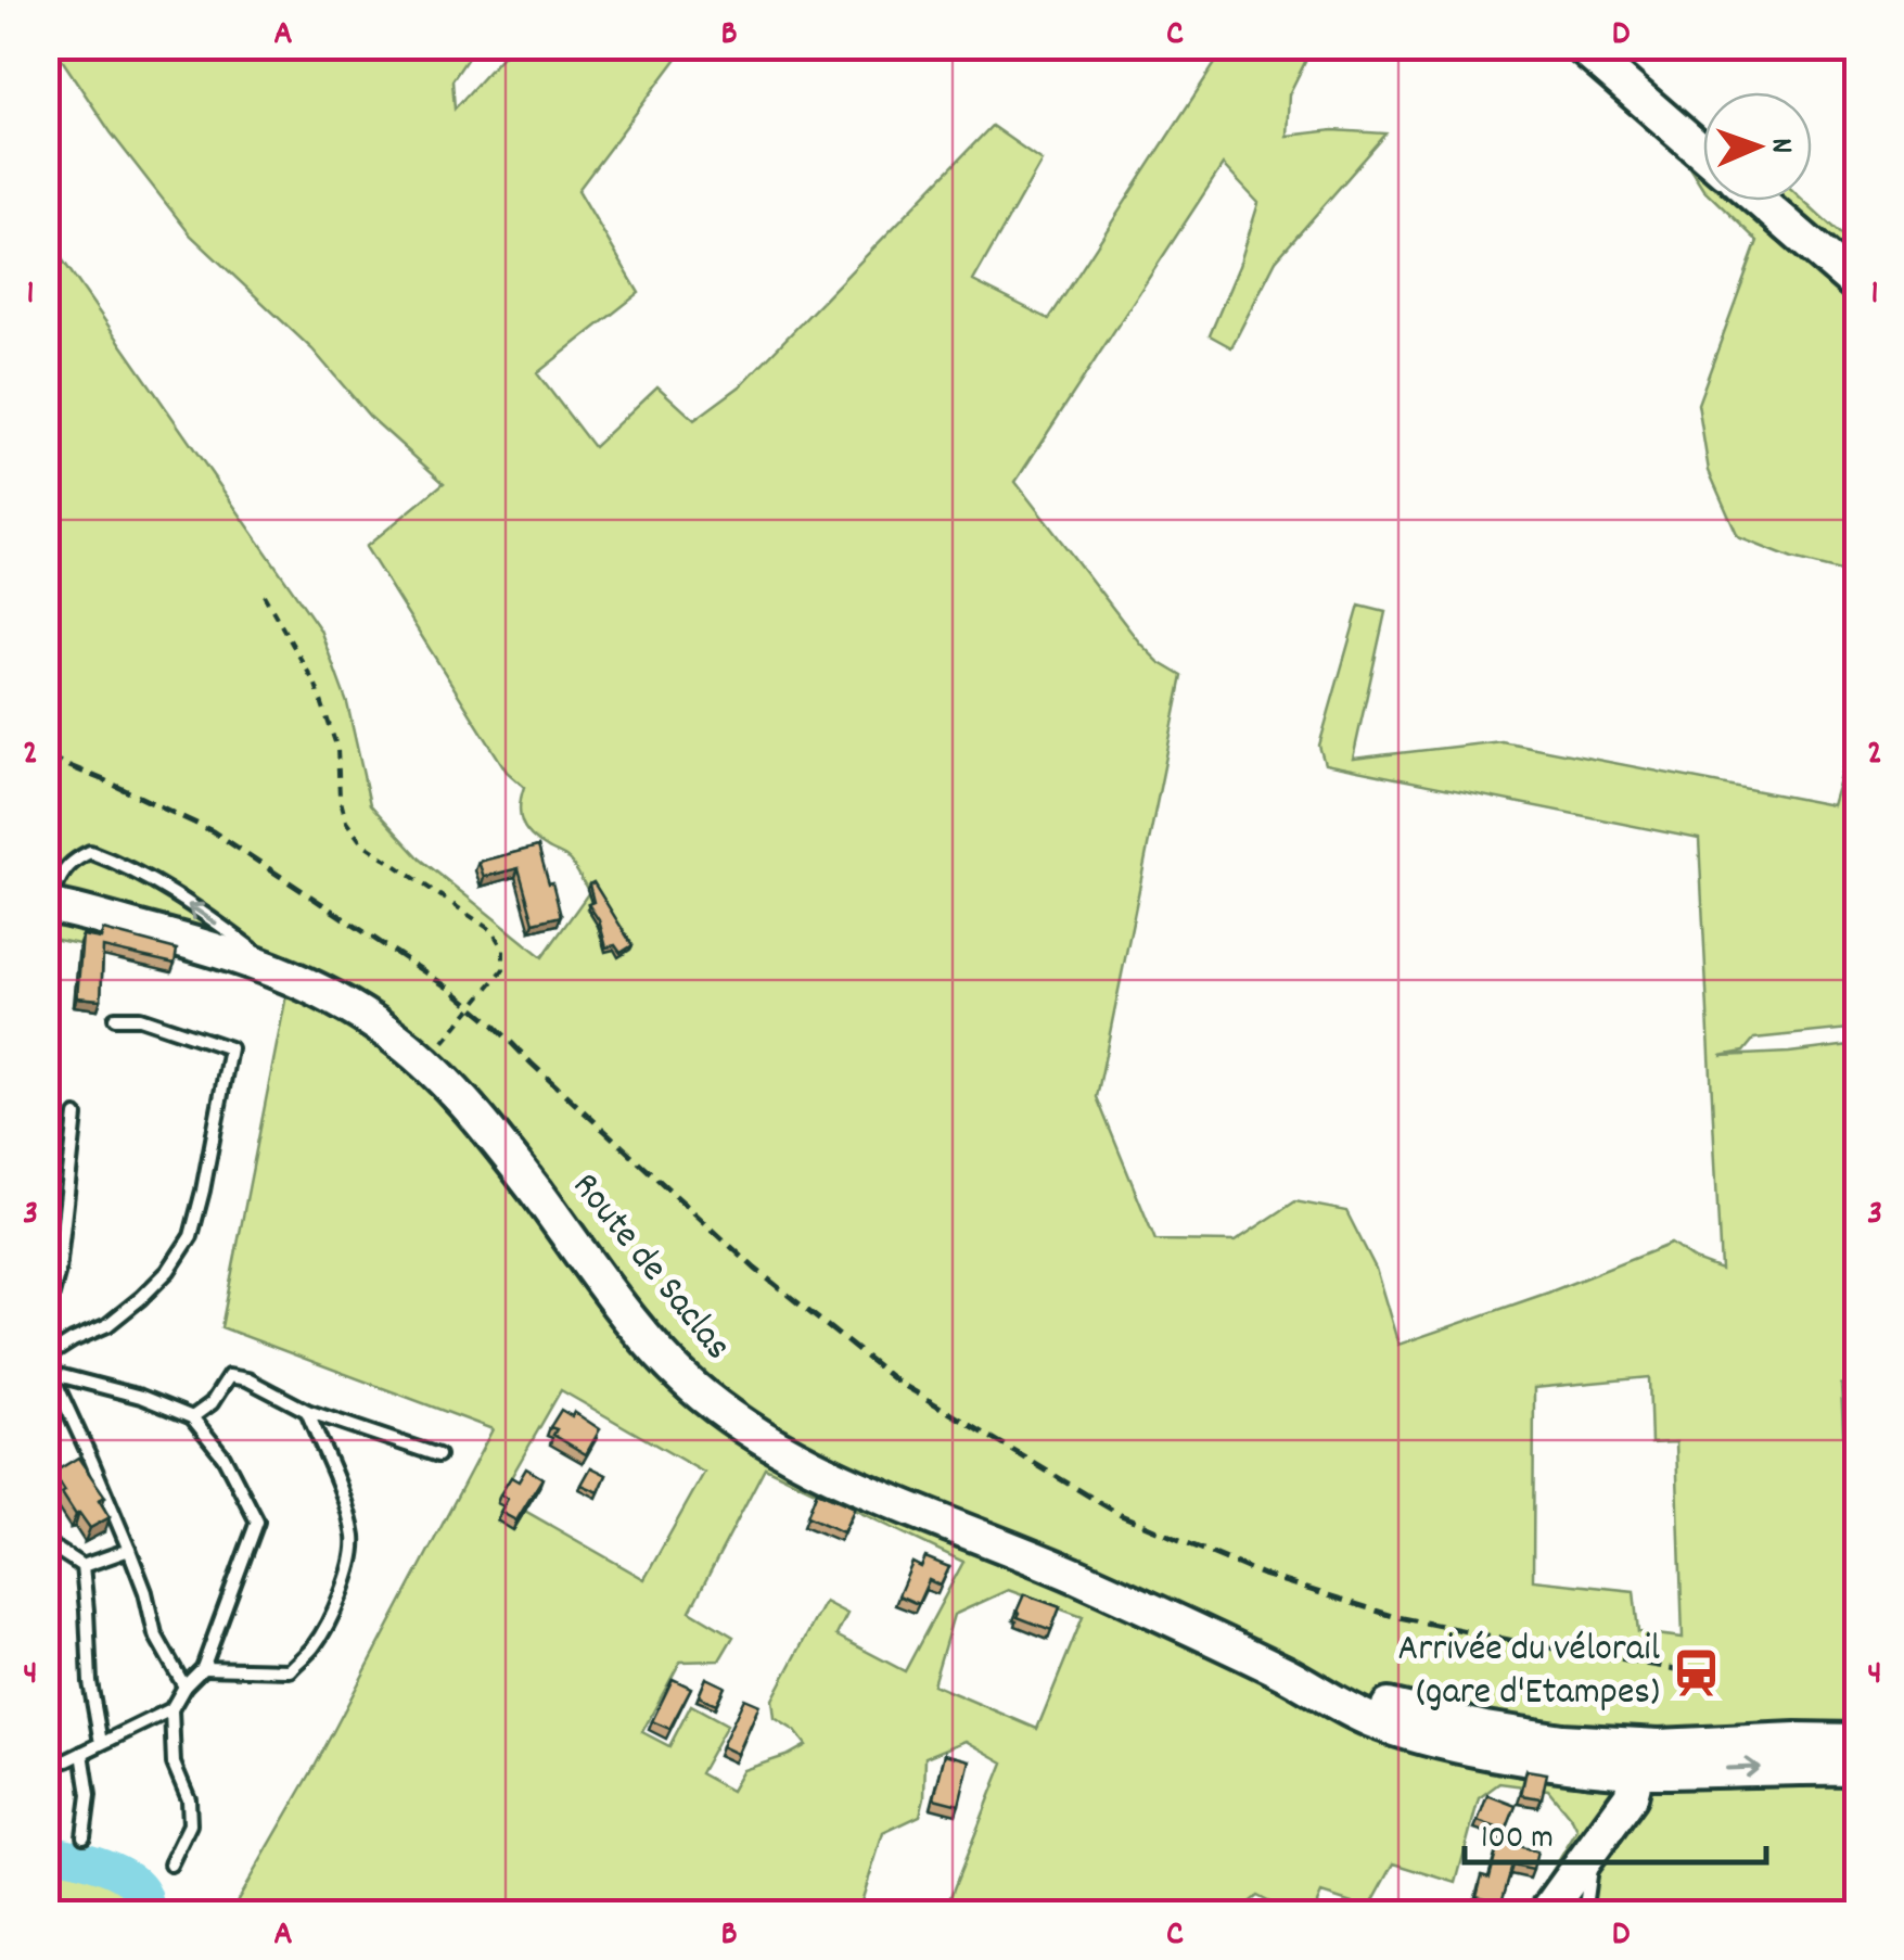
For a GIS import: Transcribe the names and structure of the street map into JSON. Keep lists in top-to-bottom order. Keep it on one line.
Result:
{"streets":{"main road":["Route de Saclas"]},"places":{"station":["Arrivée du vélorail (gare d'Etampes)"]},"scale_bar":"100 m","north":"right","grid":{"columns":["A","B","C","D"],"rows":["1","2","3","4"]}}
